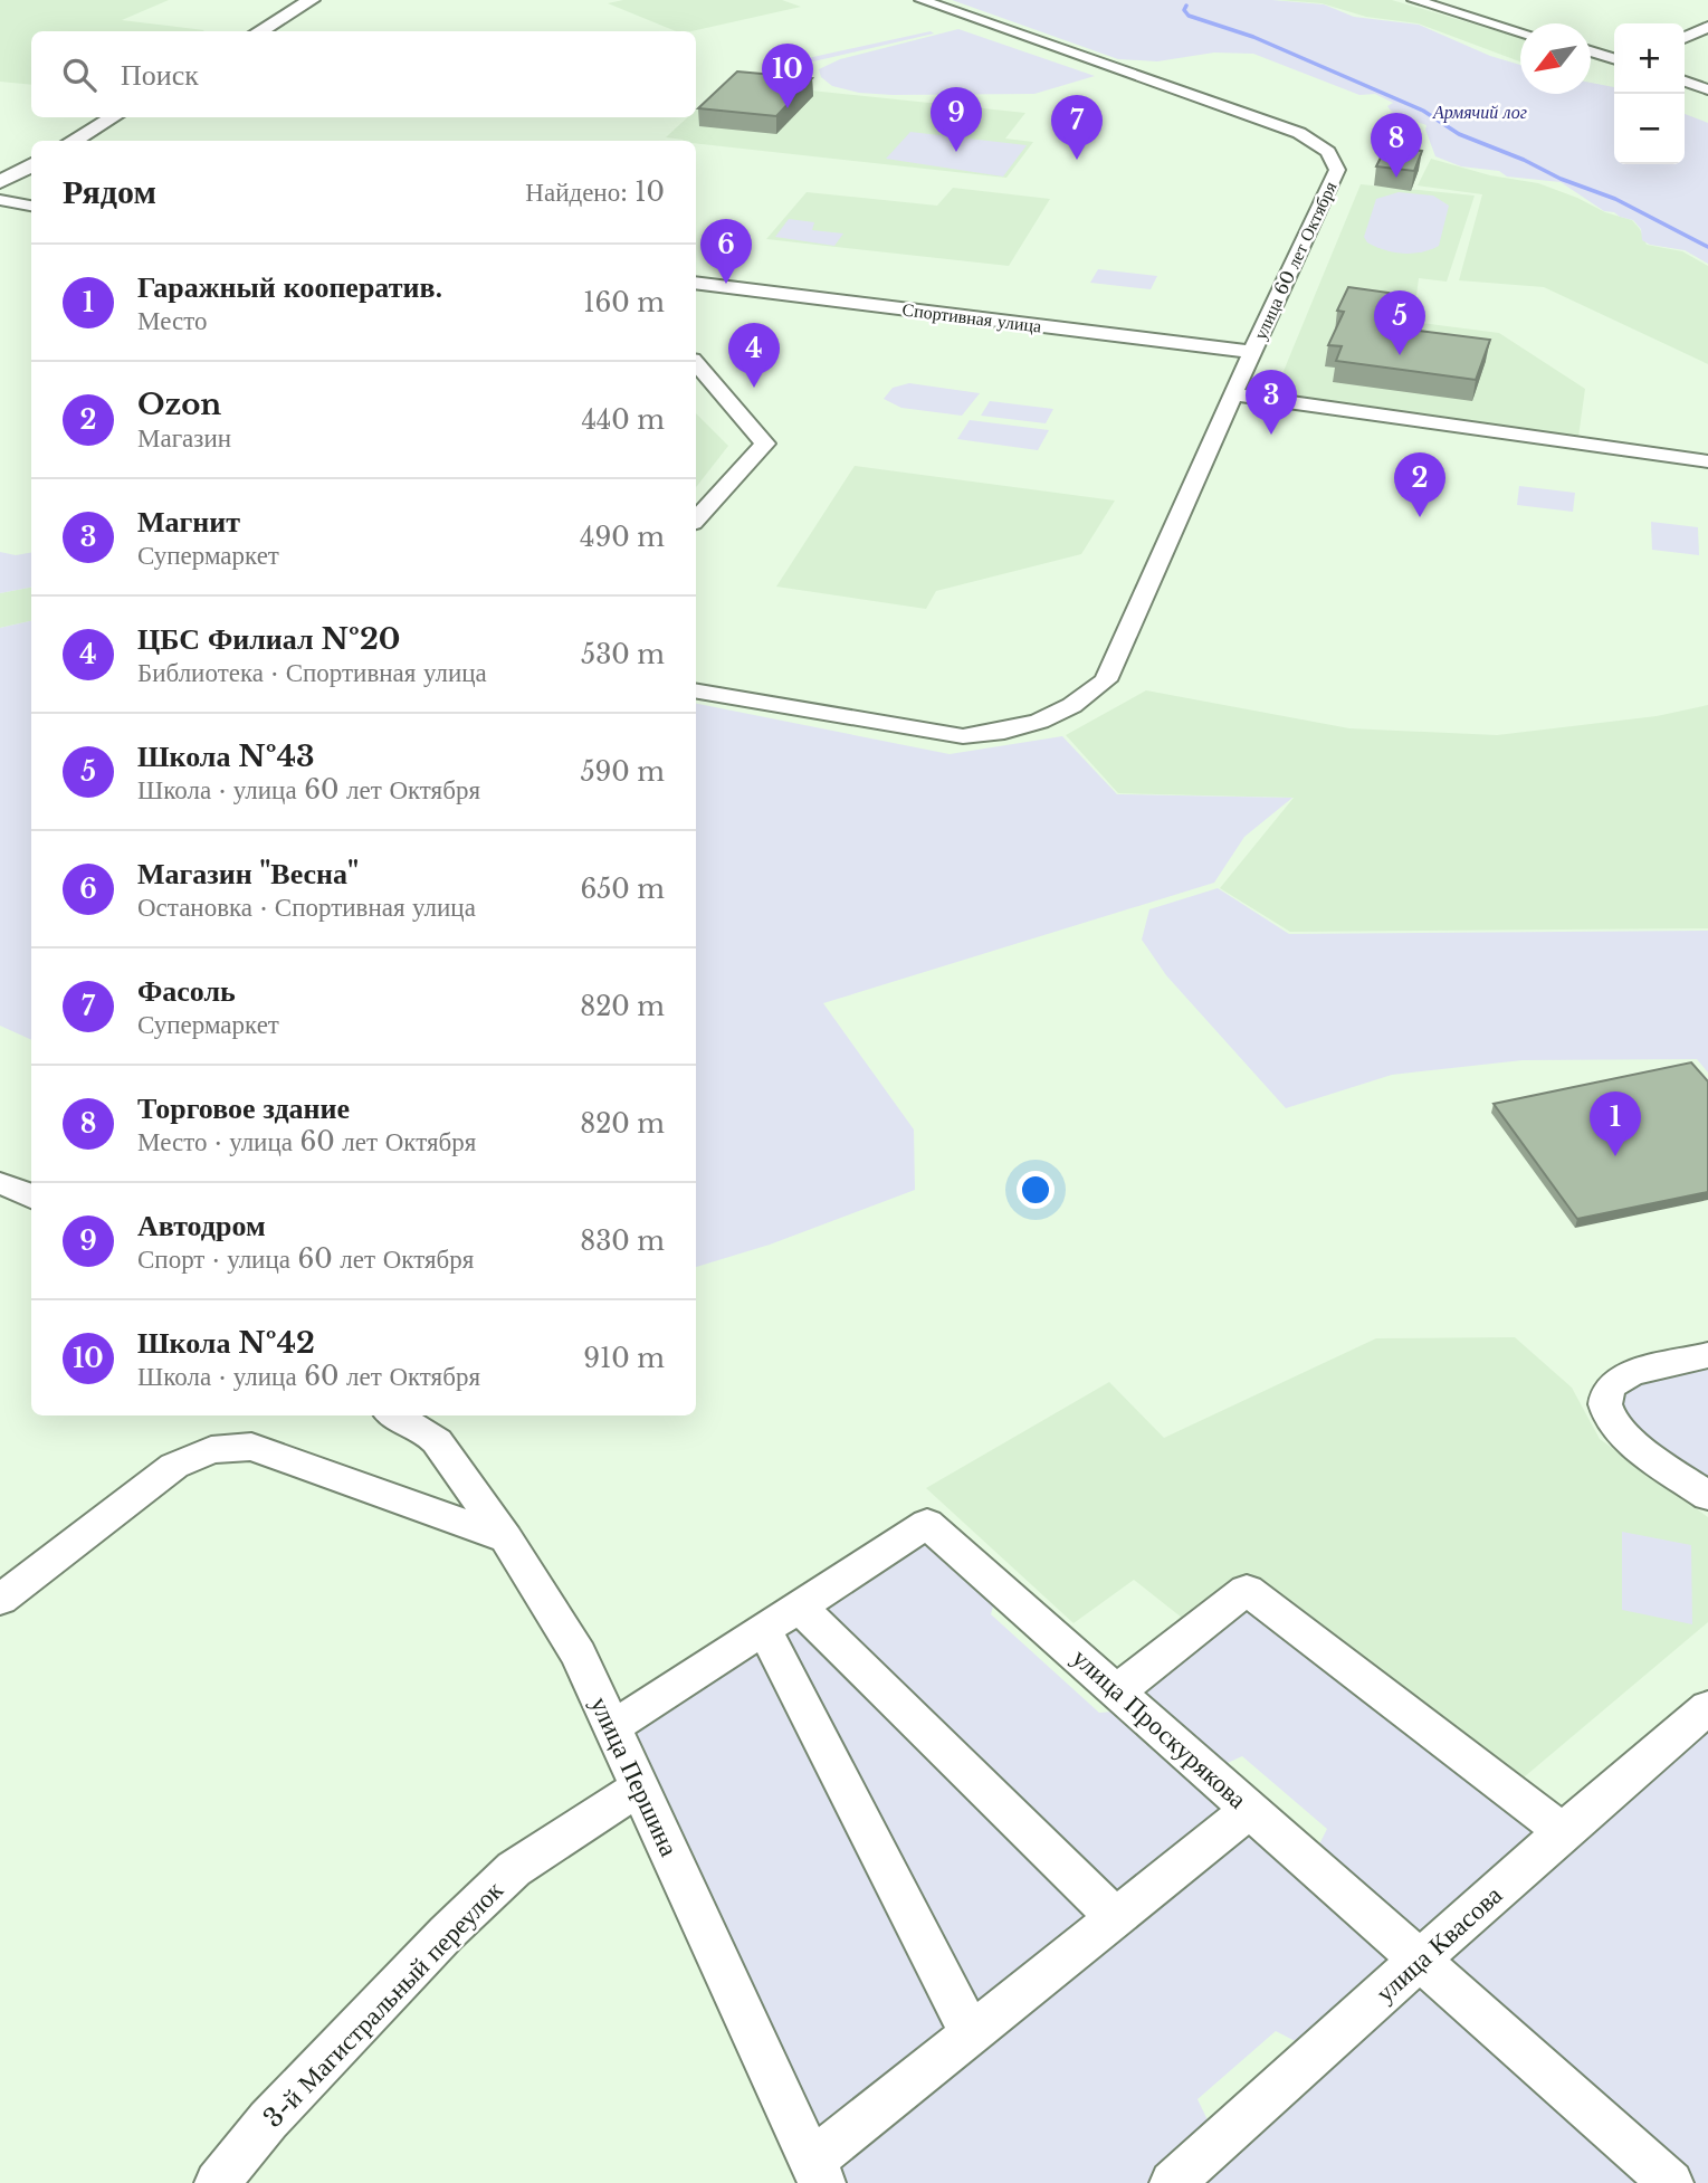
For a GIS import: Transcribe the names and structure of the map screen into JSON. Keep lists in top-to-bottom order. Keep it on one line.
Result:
{"streets":{"street":["улица 60 лет Октября","Спортивная улица","улица Проскурякова","улица Першина","улица Квасова","3-й Магистральный переулок"]},"crossings":[["улица 60 лет Октября","Спортивная улица"],["улица Проскурякова","улица Першина"],["улица Проскурякова","улица Квасова"],["улица Першина","3-й Магистральный переулок"]],"parks":["Армячий лог"],"north":"bottom left","page":{"map_buttons":["+","−"],"search":"Поиск","pins":["10","9","7","8","6","5","4","3","2","1"],"heading":["Рядом","Найдено: 10"],"list":[{"mark":"1","name":"Гаражный кооператив.","note":"Место","value":"160 m"},{"mark":"2","name":"Ozon","note":"Магазин","value":"440 m"},{"mark":"3","name":"Магнит","note":"Супермаркет","value":"490 m"},{"mark":"4","name":"ЦБС Филиал №20","note":"Библиотека · Спортивная улица","value":"530 m"},{"mark":"5","name":"Школа №43","note":"Школа · улица 60 лет Октября","value":"590 m"},{"mark":"6","name":"Магазин \"Весна\"","note":"Остановка · Спортивная улица","value":"650 m"},{"mark":"7","name":"Фасоль","note":"Супермаркет","value":"820 m"},{"mark":"8","name":"Торговое здание","note":"Место · улица 60 лет Октября","value":"820 m"},{"mark":"9","name":"Автодром","note":"Спорт · улица 60 лет Октября","value":"830 m"},{"mark":"10","name":"Школа №42","note":"Школа · улица 60 лет Октября","value":"910 m"}]}}
